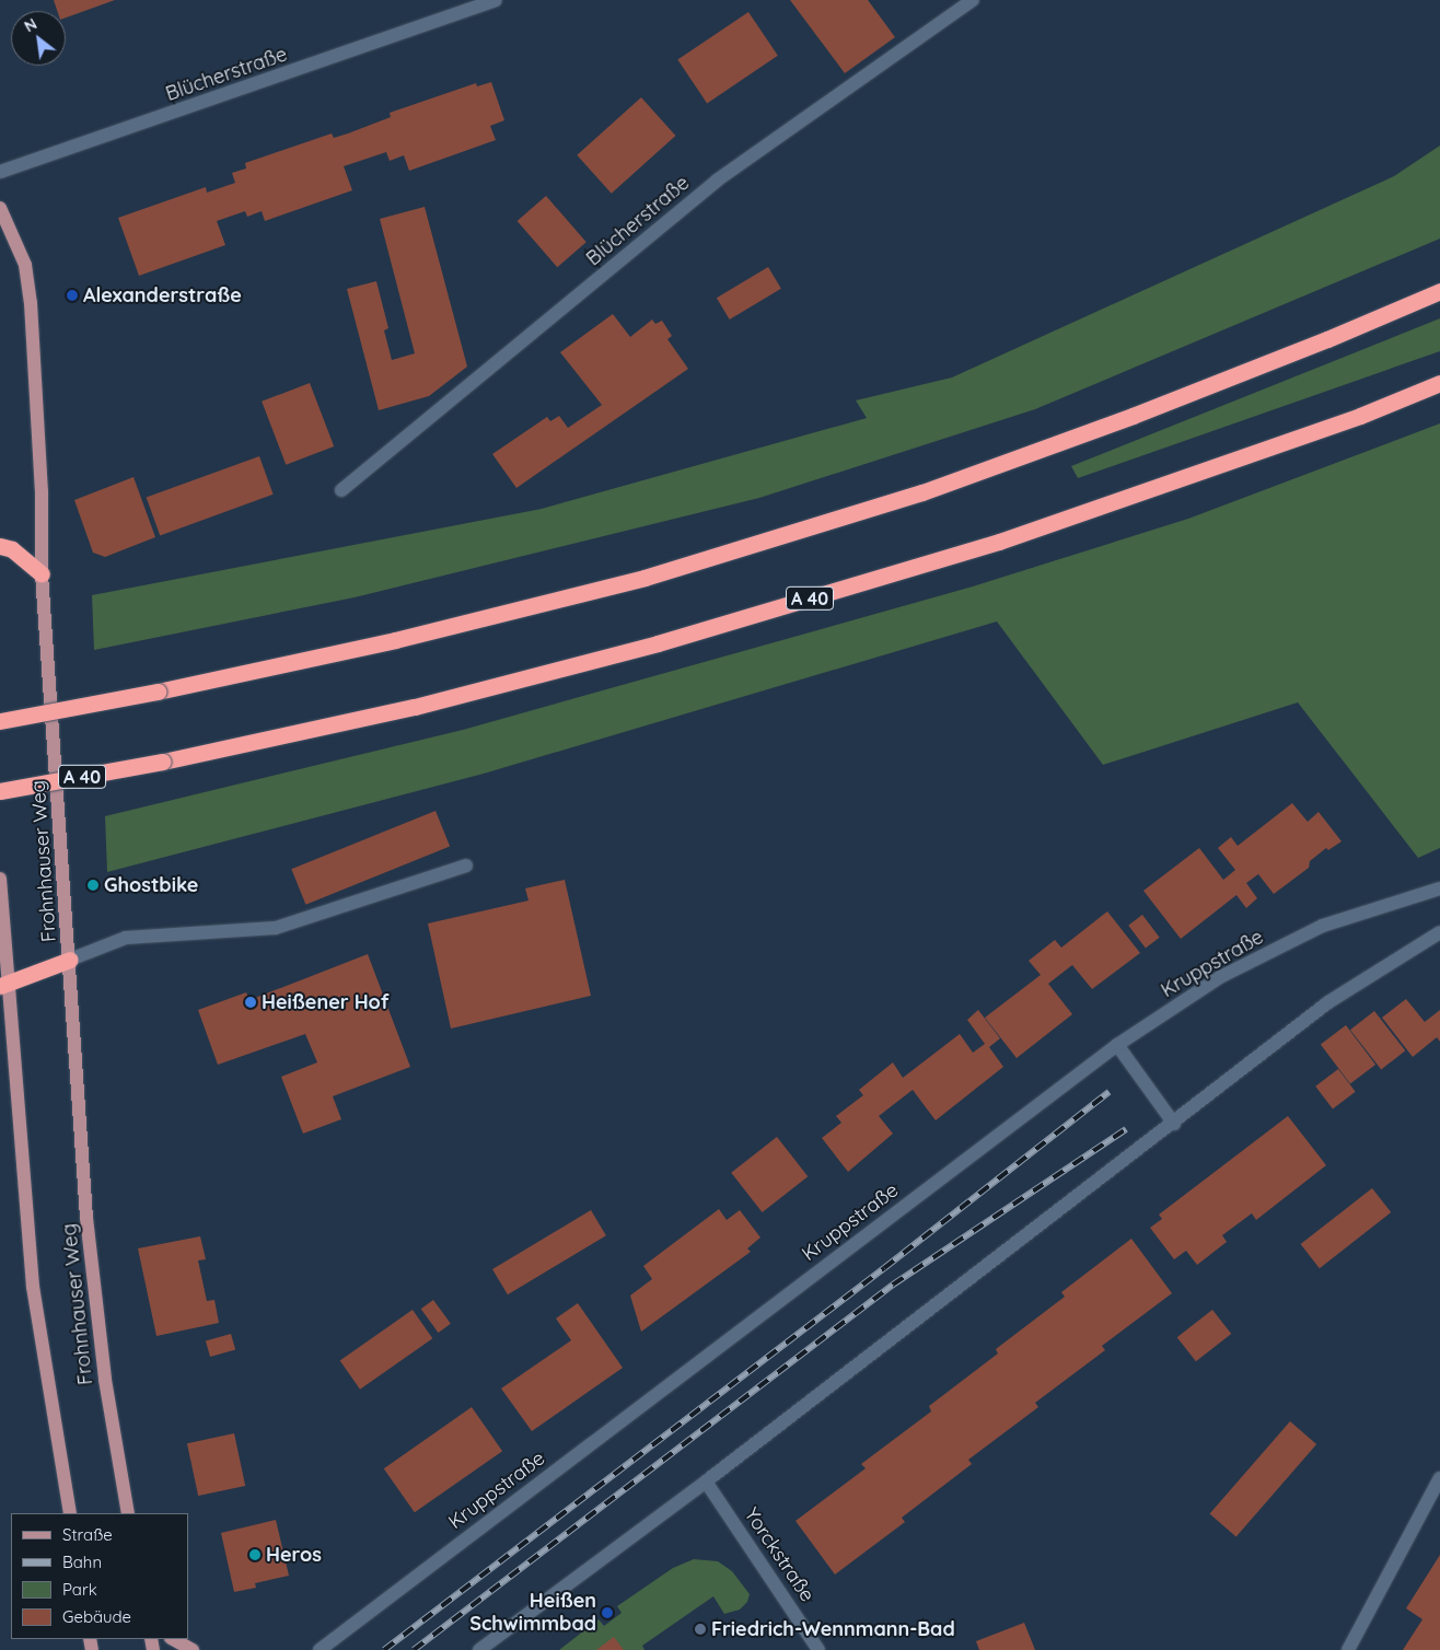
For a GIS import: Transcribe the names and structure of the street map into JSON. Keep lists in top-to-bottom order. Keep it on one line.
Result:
{"streets":{"highway":["A 40"],"main road":["Frohnhauser Weg"],"street":["Blücherstraße","Kruppstraße","Yorckstraße"]},"places":["Alexanderstraße","Ghostbike","Heißener Hof","Heros","Heißen Schwimmbad","Friedrich-Wennmann-Bad"],"legend":["Straße","Bahn","Park","Gebäude"],"north":"top left"}
